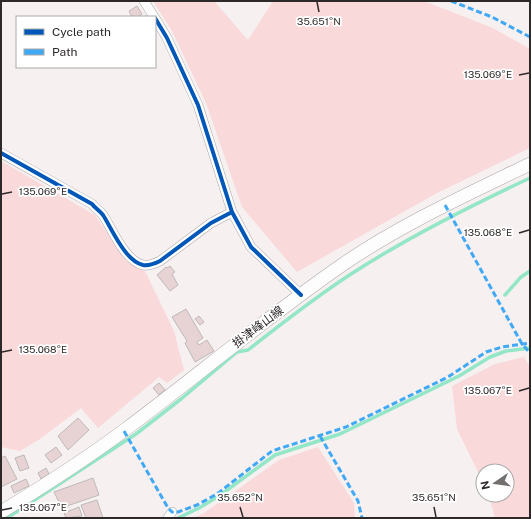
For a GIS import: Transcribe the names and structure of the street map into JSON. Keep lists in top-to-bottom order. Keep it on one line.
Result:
{"streets":{"main road":["掛津峰山線"]},"legend":["Cycle path","Path"],"north":"left","coordinates":["35.651°N","135.069°E","135.068°E","135.067°E","35.652°N"]}
